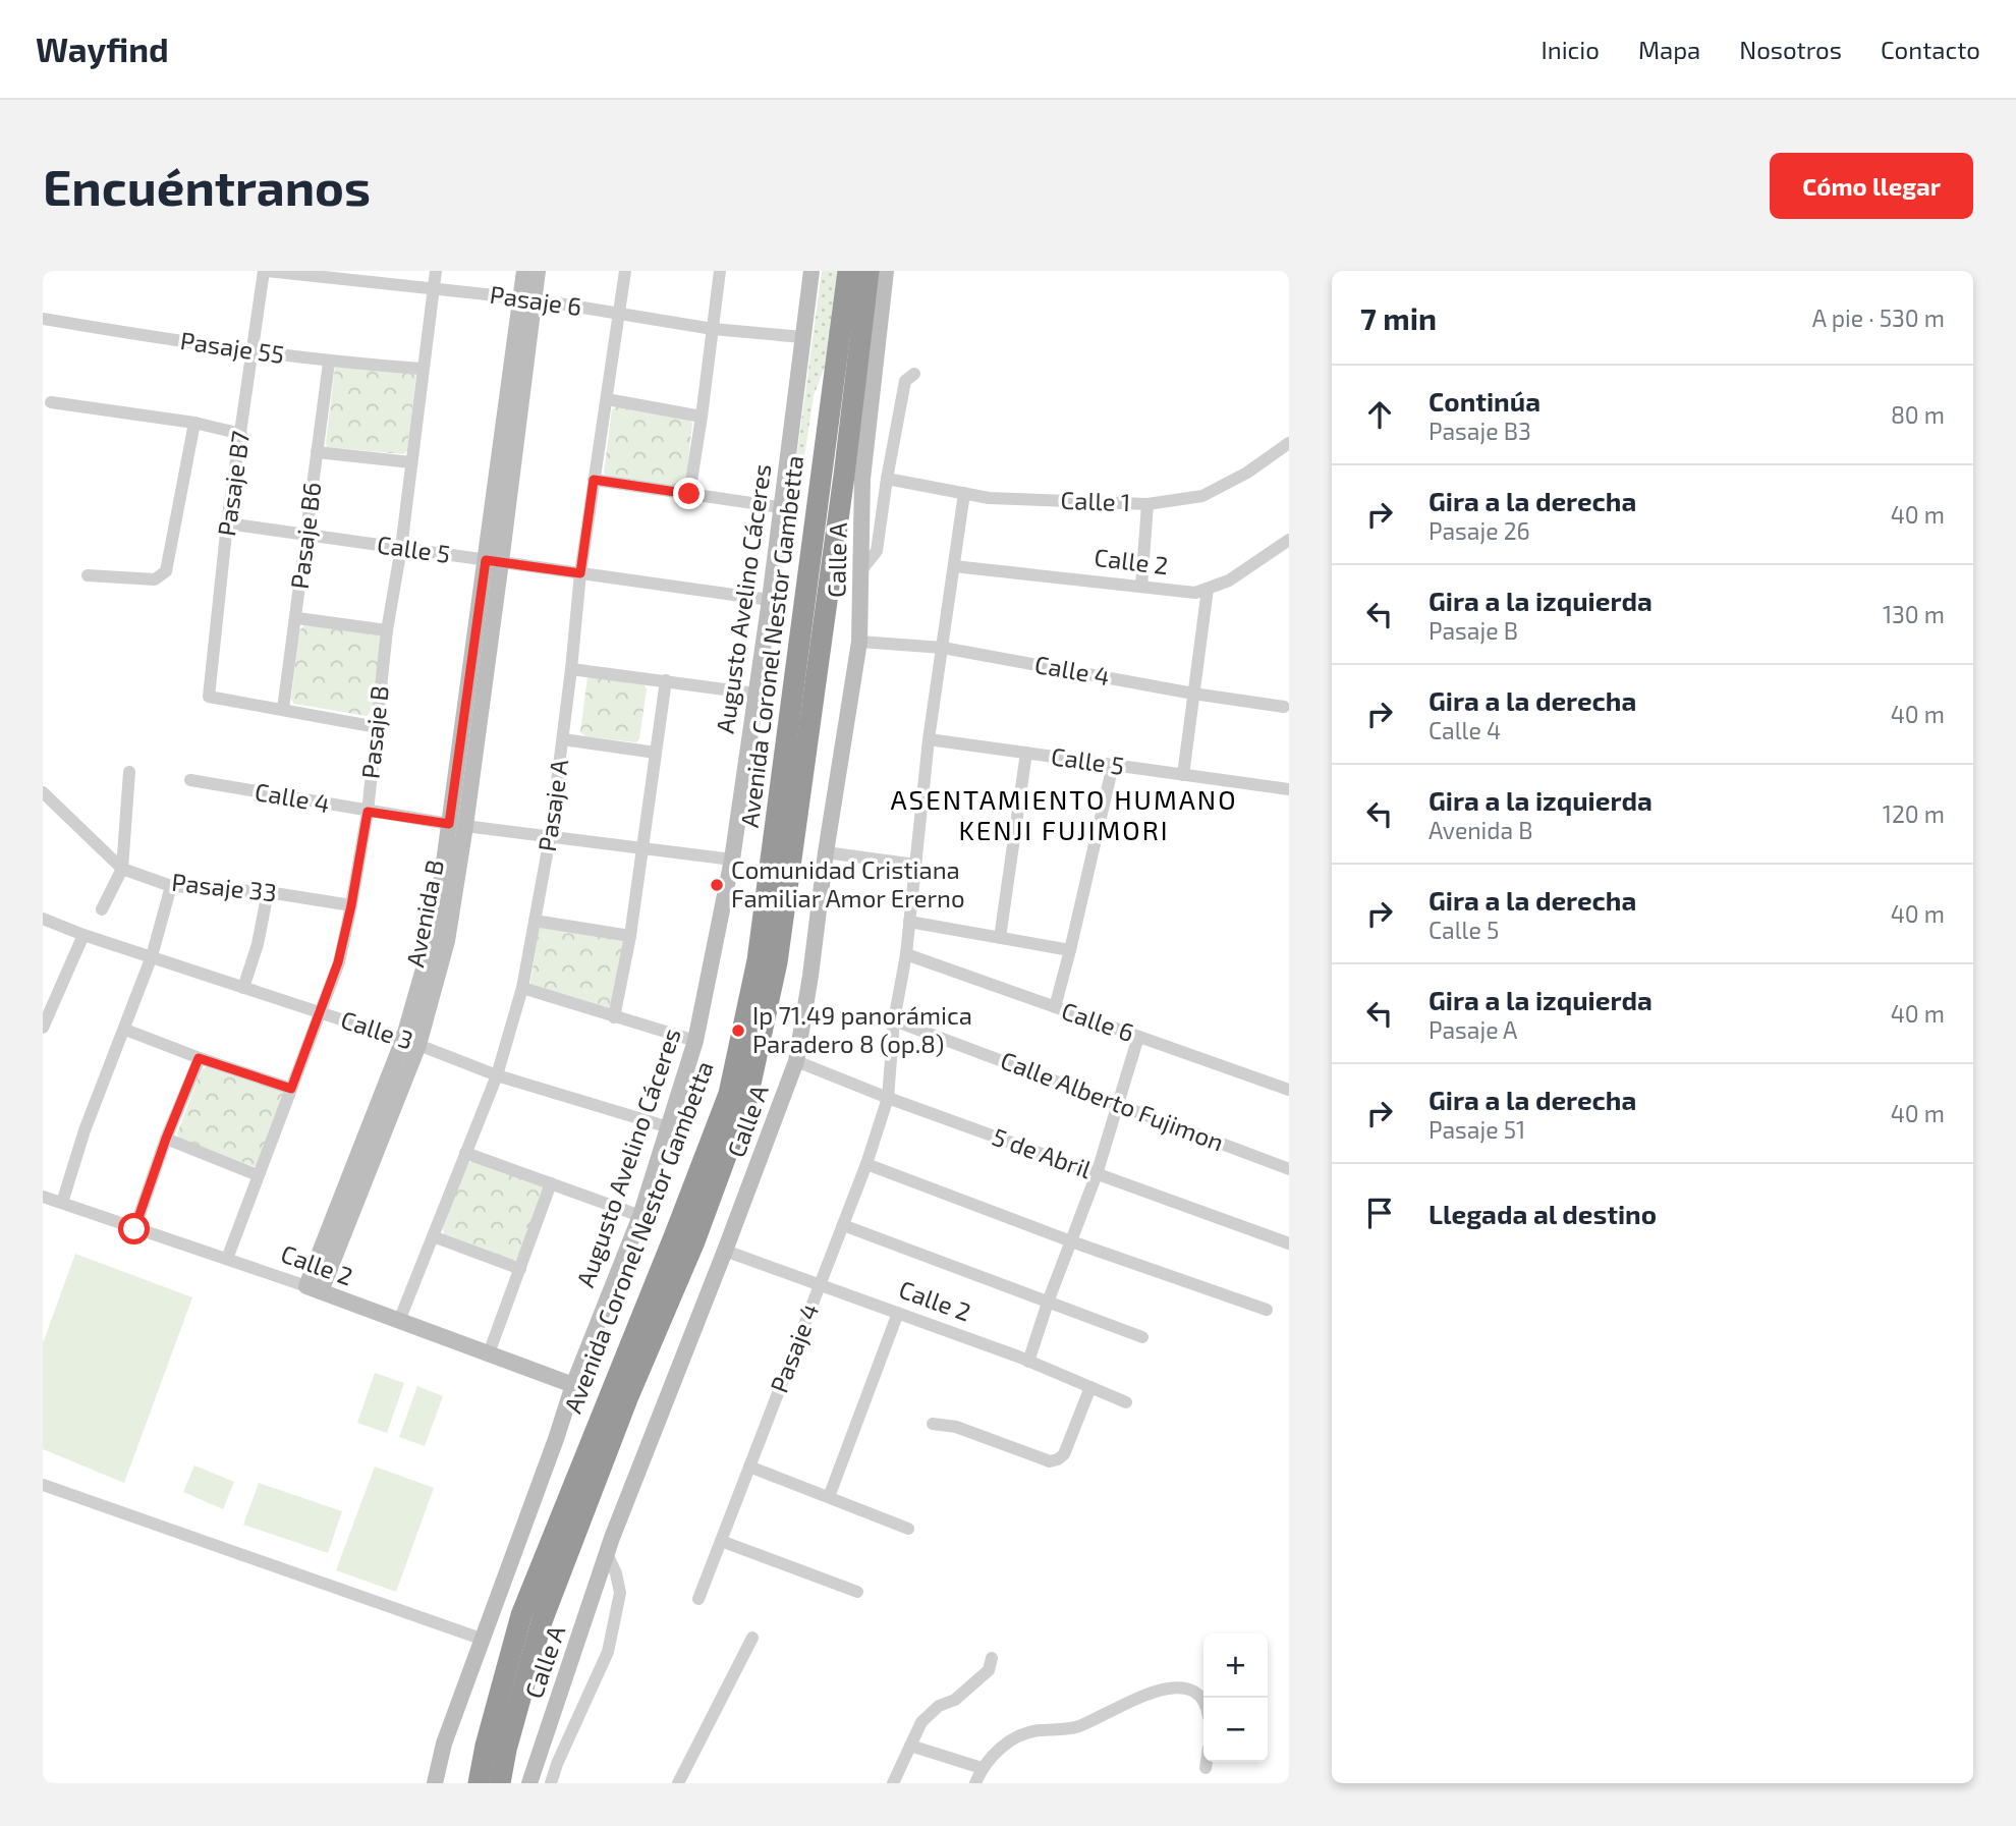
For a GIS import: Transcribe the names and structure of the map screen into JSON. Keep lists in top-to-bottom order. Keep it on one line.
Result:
{"streets":{"highway":["Avenida Coronel Nestor Gambetta"],"street":["Pasaje 6","Pasaje 55","Pasaje B7","Calle 1","Pasaje B6","Calle 5","Calle A","Calle 2","Augusto Avelino Cáceres","Calle 4","Pasaje B","Pasaje A","Pasaje 33","Avenida B","Calle 6","Calle 3","Calle Alberto Fujimon","5 de Abril","Pasaje 4"]},"crossings":[["Pasaje 6","Pasaje B7"],["Pasaje 6","Augusto Avelino Cáceres"],["Pasaje 6","Pasaje B"],["Pasaje 6","Pasaje A"],["Pasaje 6","Avenida B"],["Pasaje 55","Pasaje B7"],["Pasaje 55","Pasaje B6"],["Pasaje 55","Pasaje B"],["Pasaje B7","Pasaje B6"],["Pasaje B7","Calle 5"],["Calle 1","Pasaje 4"],["Pasaje B6","Calle 5"],["Calle 5","Augusto Avelino Cáceres"],["Calle 5","Pasaje B"],["Calle 5","Pasaje A"],["Calle 5","Avenida B"],["Calle 5","Pasaje 4"],["Calle A","Calle 2"],["Calle A","Calle 4"],["Calle A","5 de Abril"],["Calle 2","Augusto Avelino Cáceres"],["Calle 2","Pasaje B"],["Calle 2","Pasaje A"],["Calle 2","Avenida B"],["Calle 2","Pasaje 4"],["Augusto Avelino Cáceres","Calle 4"],["Augusto Avelino Cáceres","Calle 3"],["Calle 4","Pasaje B"],["Calle 4","Pasaje A"],["Calle 4","Avenida B"],["Calle 4","Pasaje 4"],["Pasaje B","Pasaje 33"],["Pasaje B","Calle 3"],["Pasaje A","Calle 3"],["Avenida B","Calle 3"],["Calle 6","Pasaje 4"],["Calle Alberto Fujimon","Pasaje 4"],["5 de Abril","Pasaje 4"]],"districts":["ASENTAMIENTO HUMANO KENJI FUJIMORI"],"places":["Comunidad Cristiana Familiar Amor Ererno","Ip 71.49 panorámica Paradero 8 (op.8)"],"page":{"header":"Wayfind","nav":["Inicio","Mapa","Nosotros","Contacto"],"buttons":"Cómo llegar","title":"Encuéntranos","heading":["7 min","A pie · 530 m"],"list":[["Continúa","Pasaje B3","80 m"],["Gira a la derecha","Pasaje 26","40 m"],["Gira a la izquierda","Pasaje B","130 m"],["Gira a la derecha","Calle 4","40 m"],["Gira a la izquierda","Avenida B","120 m"],["Gira a la derecha","Calle 5","40 m"],["Gira a la izquierda","Pasaje A","40 m"],["Gira a la derecha","Pasaje 51","40 m"],"Llegada al destino"],"map_buttons":["+","−"]}}
